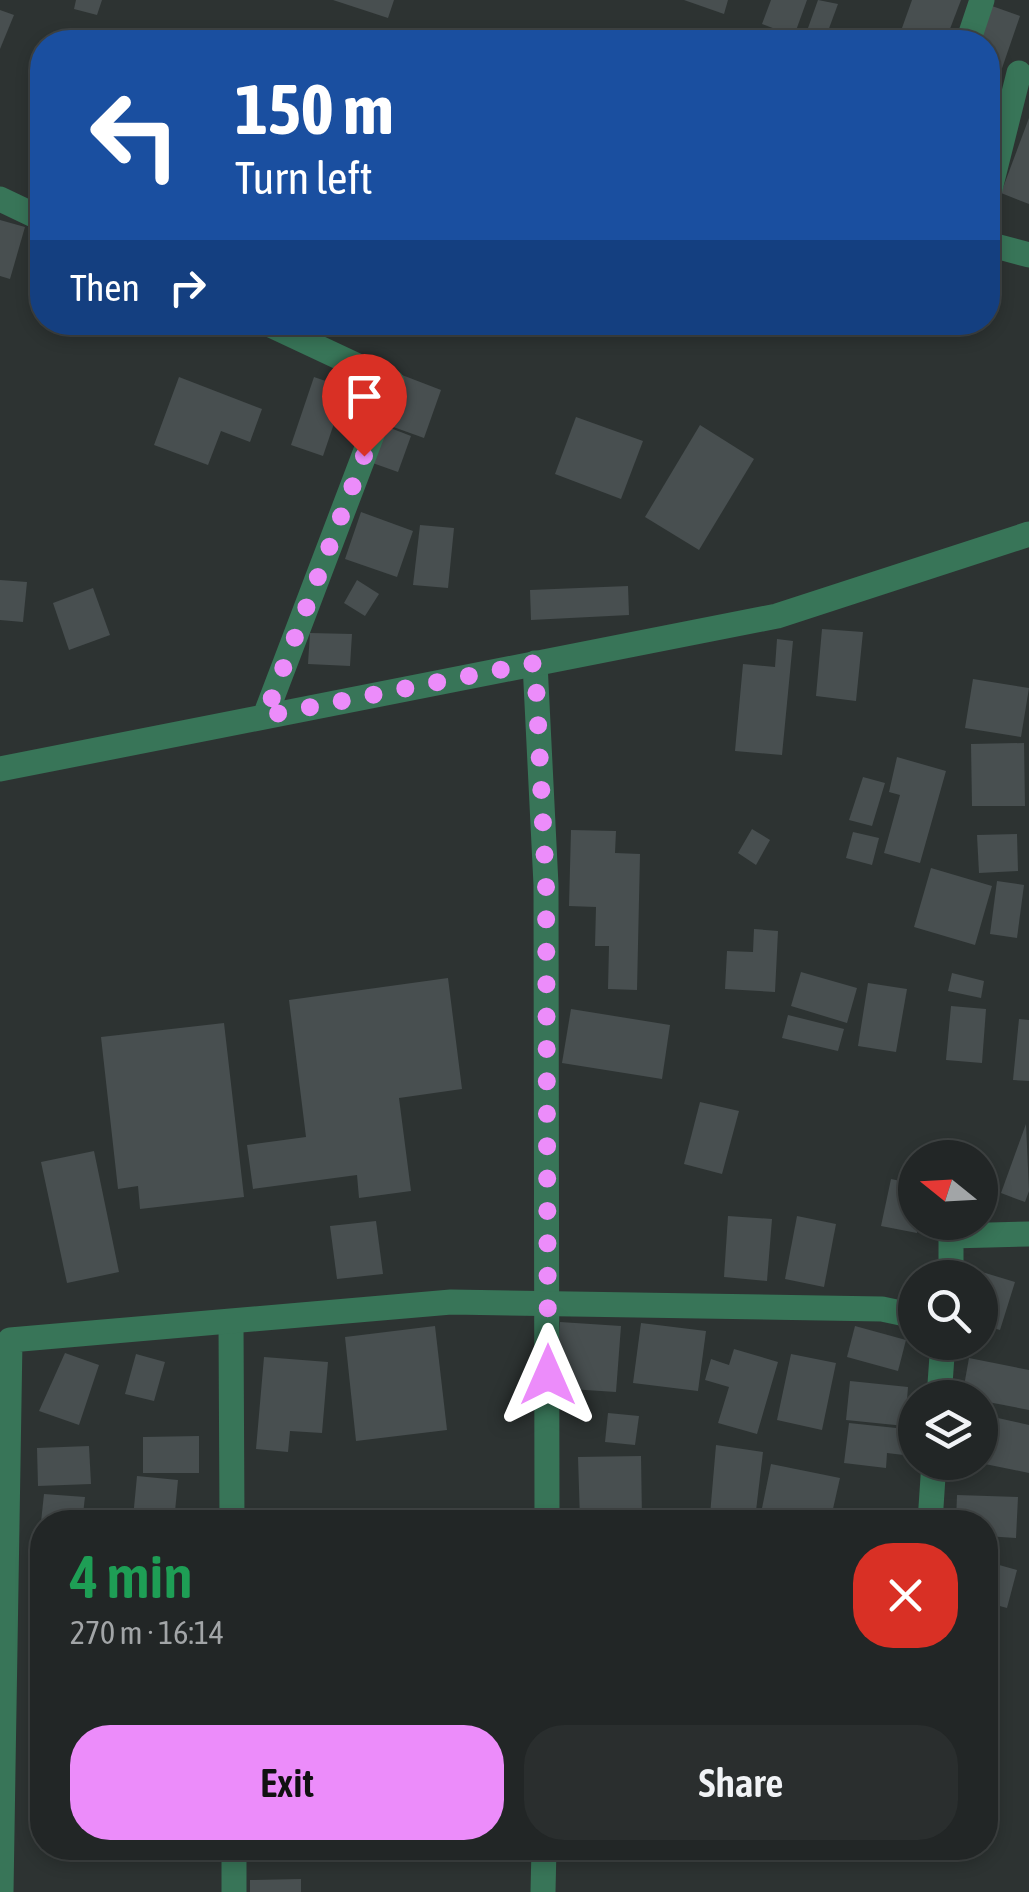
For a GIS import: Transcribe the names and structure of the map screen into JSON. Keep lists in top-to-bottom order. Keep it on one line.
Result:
{"north":"left","page":{"turn":["150 m","Turn left"],"then":"Then","heading":["4 min","270 m · 16:14"],"buttons":["Exit","Share"]}}
